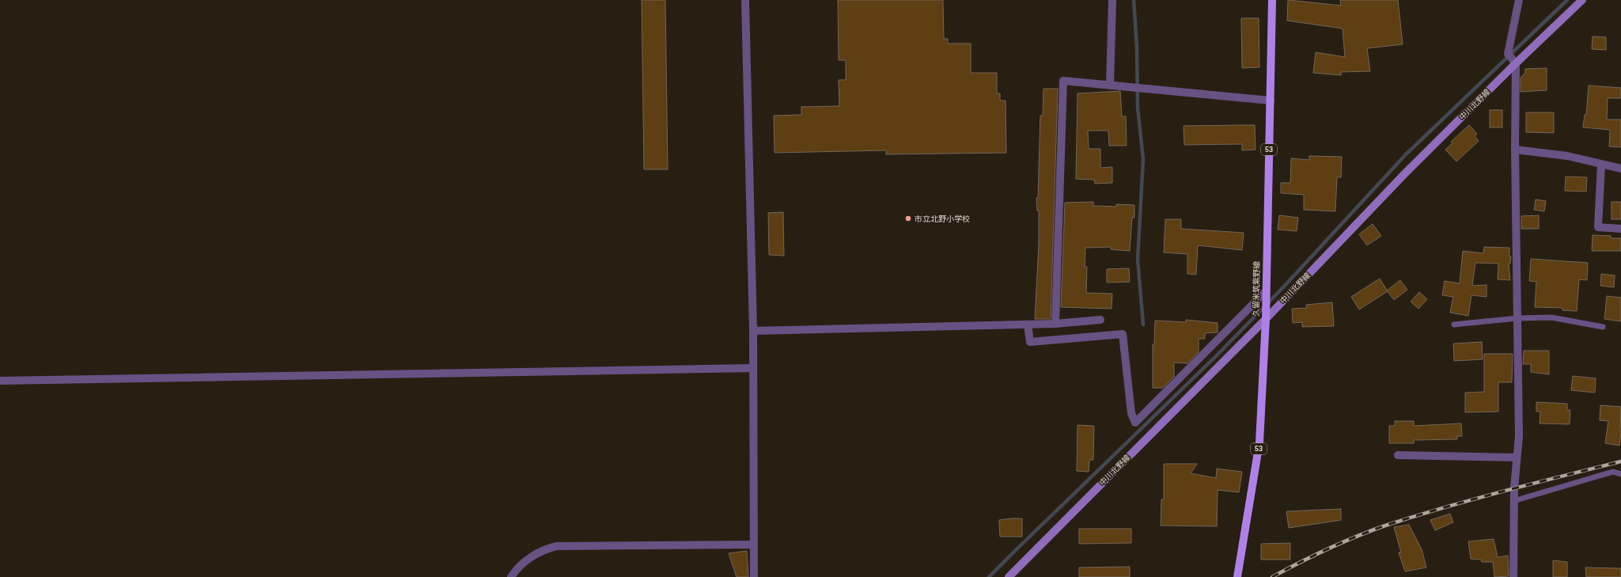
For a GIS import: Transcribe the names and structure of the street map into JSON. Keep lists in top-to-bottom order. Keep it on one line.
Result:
{"streets":{"main road":["中川北野線","53","久留米筑紫野線"]},"crossings":[["中川北野線","久留米筑紫野線"]],"places":["市立北野小学校"]}
